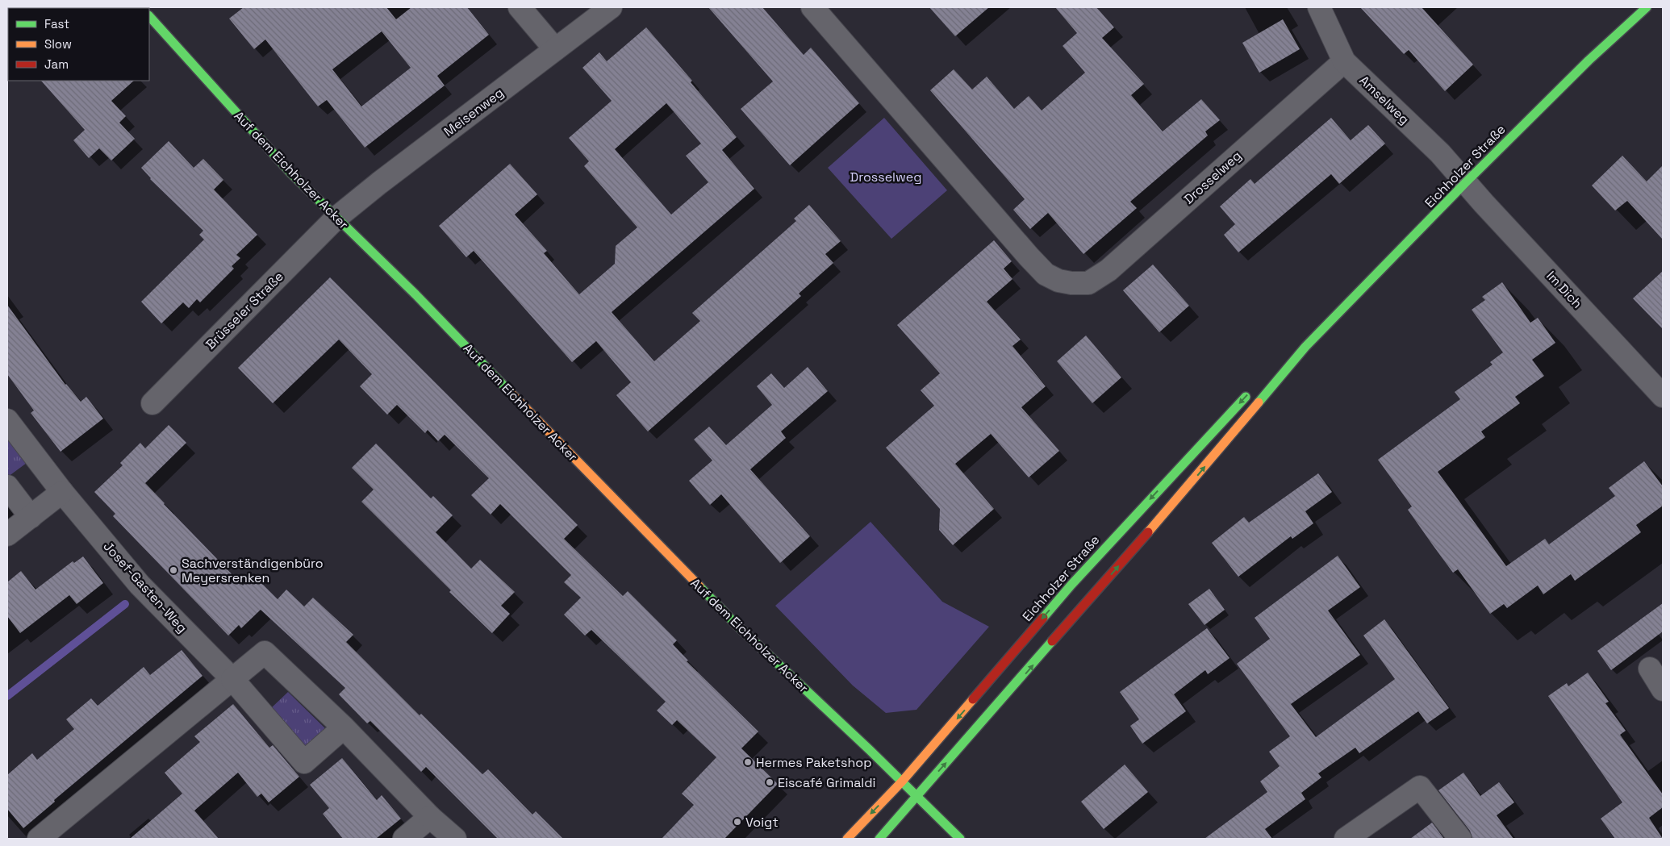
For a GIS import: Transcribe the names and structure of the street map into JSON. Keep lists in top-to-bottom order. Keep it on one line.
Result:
{"streets":{"main road":["Eichholzer Straße","Auf dem Eichholzer Acker"],"street":["Amselweg","Meisenweg","Drosselweg","Im Dich","Brüsseler Straße","Josef-Gasten-Weg"]},"crossings":[["Amselweg","Eichholzer Straße"],["Amselweg","Drosselweg"],["Amselweg","Im Dich"],["Meisenweg","Auf dem Eichholzer Acker"],["Meisenweg","Brüsseler Straße"],["Eichholzer Straße","Auf dem Eichholzer Acker"],["Eichholzer Straße","Im Dich"],["Auf dem Eichholzer Acker","Brüsseler Straße"]],"parks":["Drosselweg"],"places":["Sachverständigenbüro Meyersrenken","Hermes Paketshop","Eiscafé Grimaldi","Voigt"],"legend":["Fast","Slow","Jam"]}
